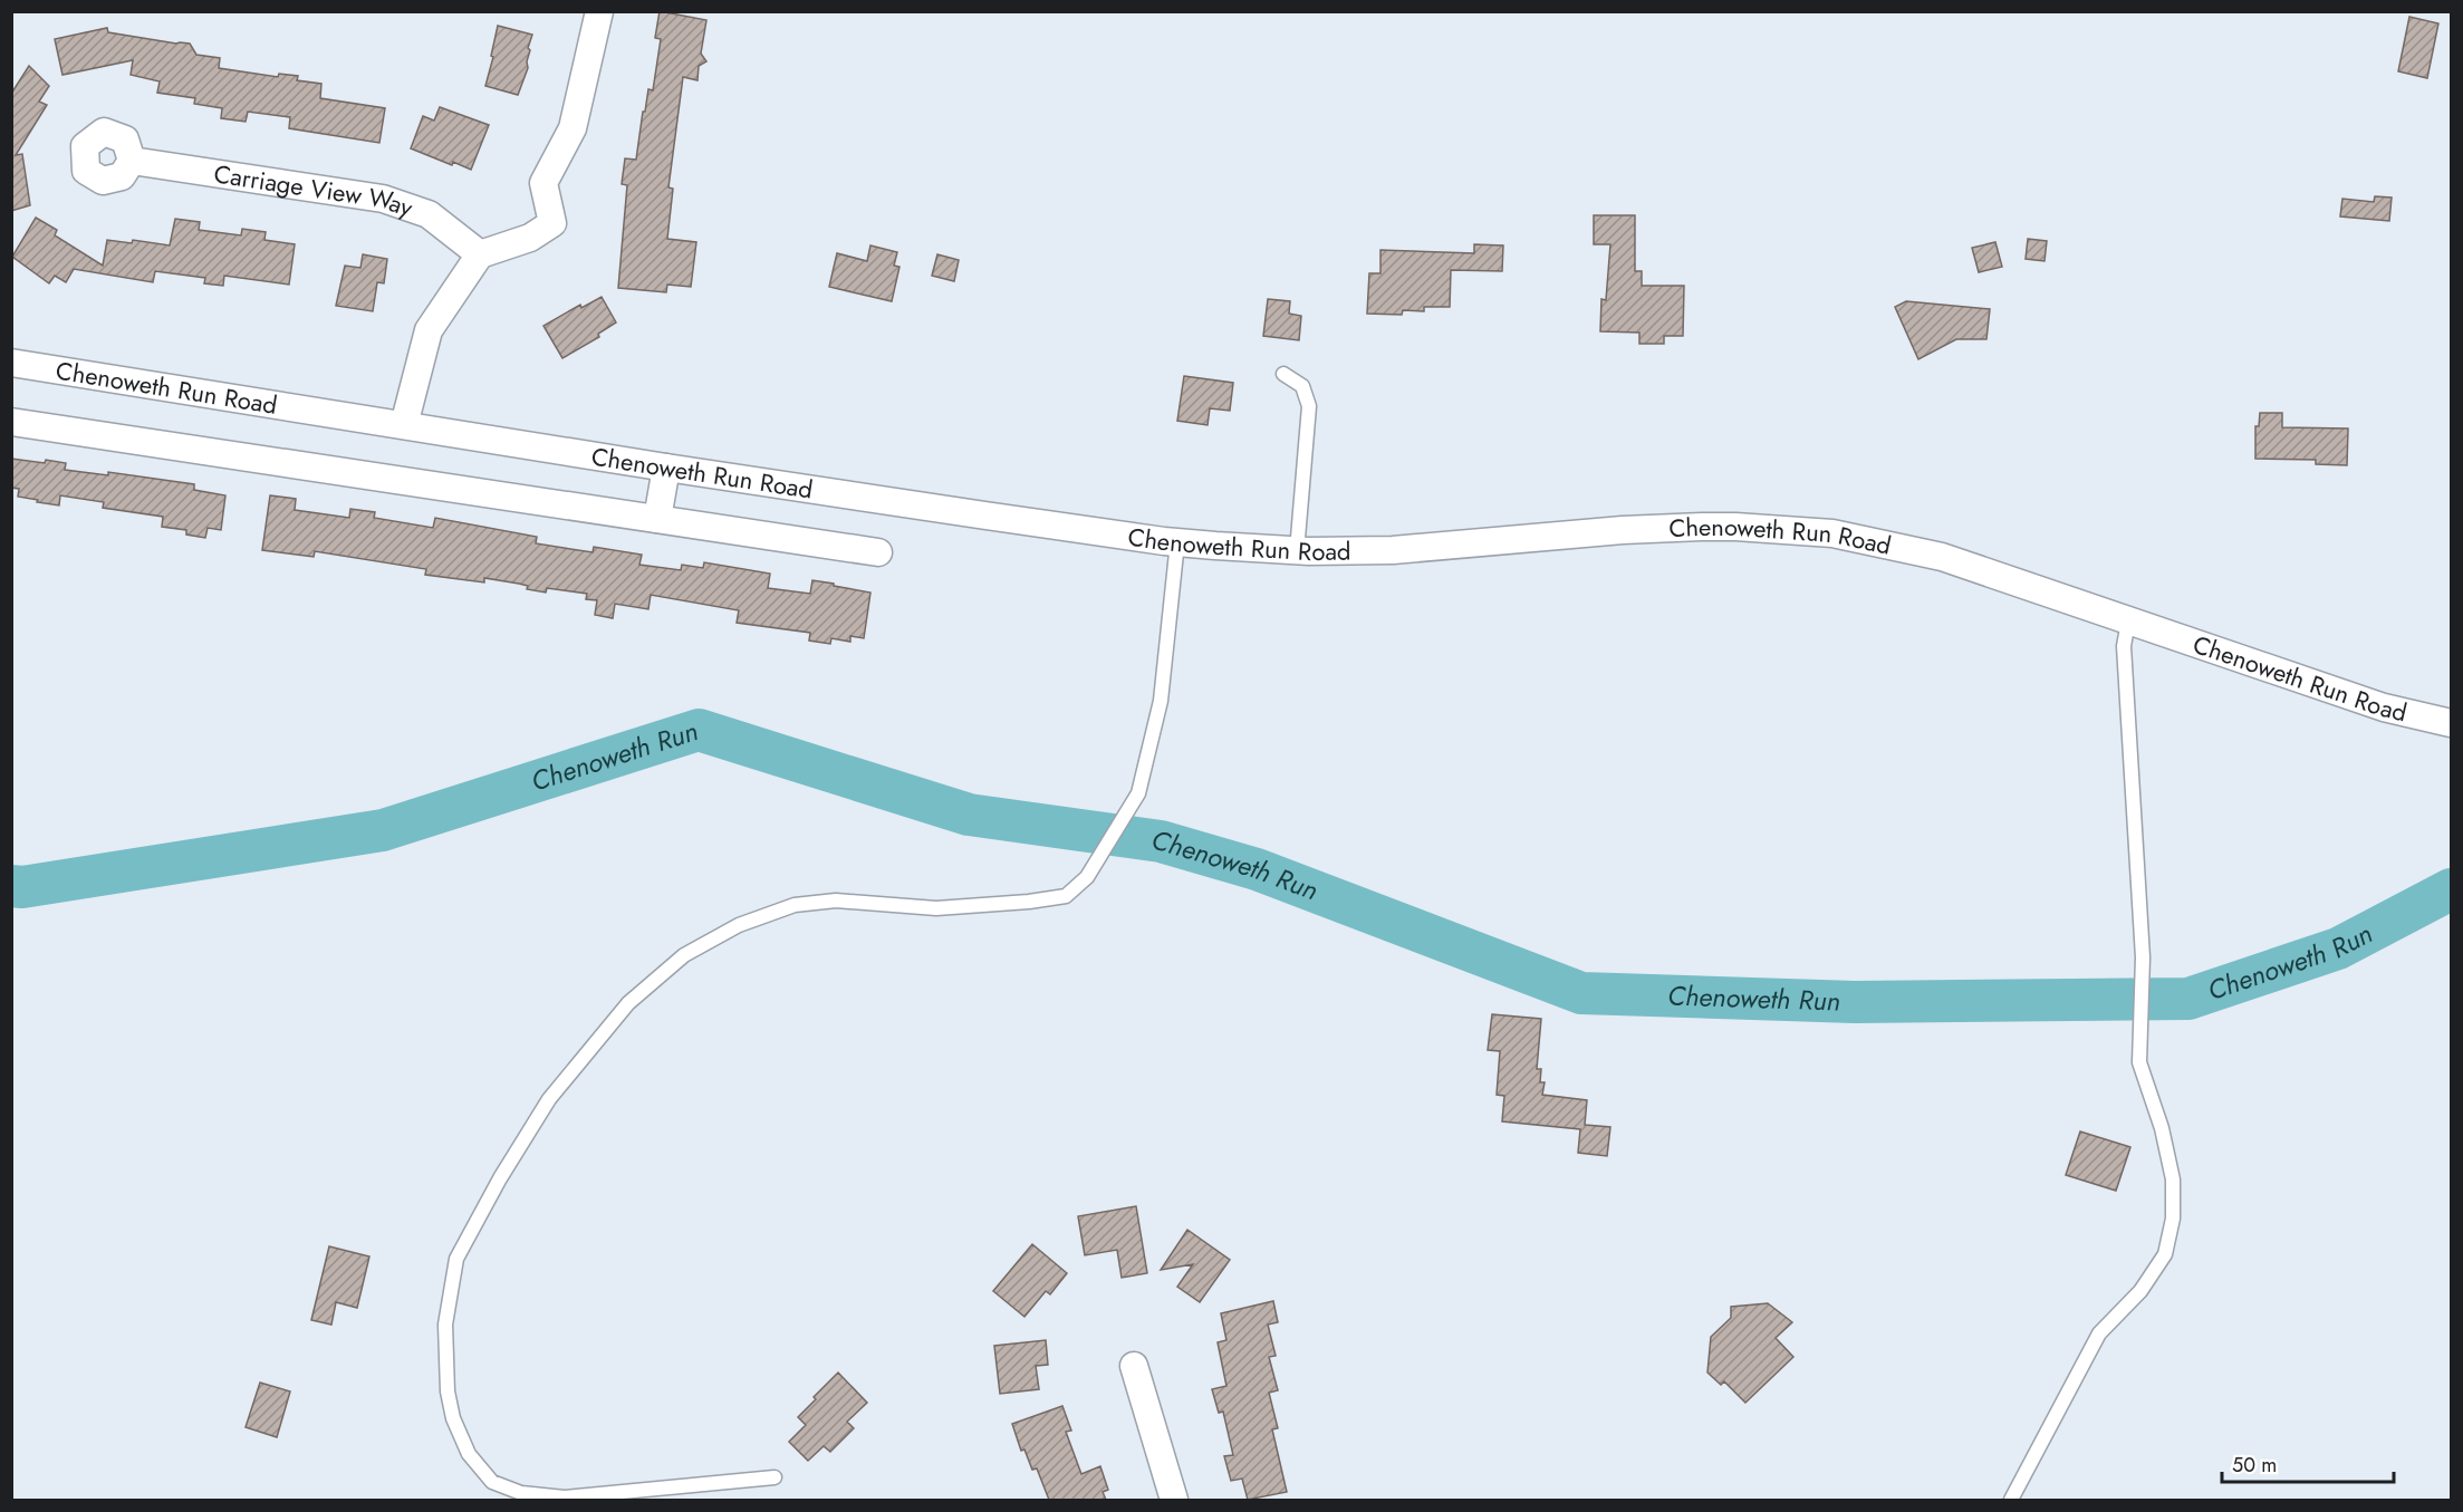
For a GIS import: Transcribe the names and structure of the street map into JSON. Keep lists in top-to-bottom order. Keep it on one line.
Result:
{"streets":{"street":["Carriage View Way","Chenoweth Run Road"]},"water":["Chenoweth Run"],"scale_bar":"50 m"}
